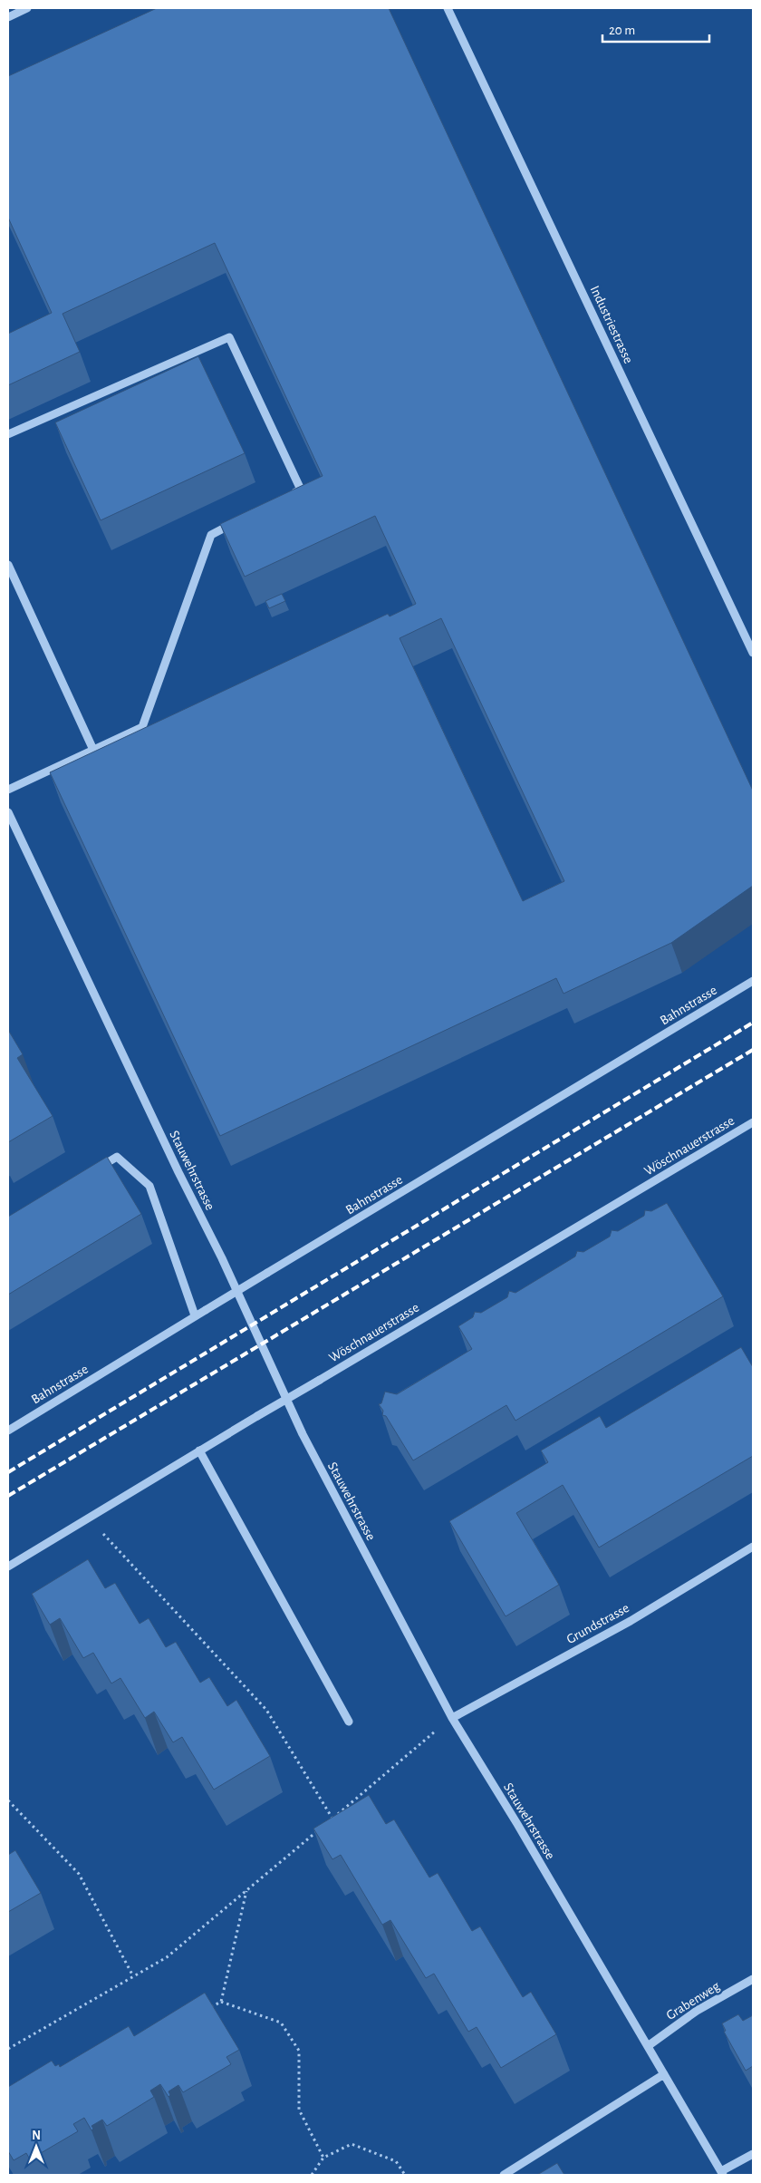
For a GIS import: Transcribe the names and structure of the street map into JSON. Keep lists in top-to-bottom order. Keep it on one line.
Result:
{"streets":{"street":["Industriestrasse","Bahnstrasse","Wöschnauerstrasse","Stauwehrstrasse","Grundstrasse","Grabenweg"]},"crossings":[["Stauwehrstrasse","Grundstrasse"],["Stauwehrstrasse","Grabenweg"]],"scale_bar":"20 m","north":"top"}
